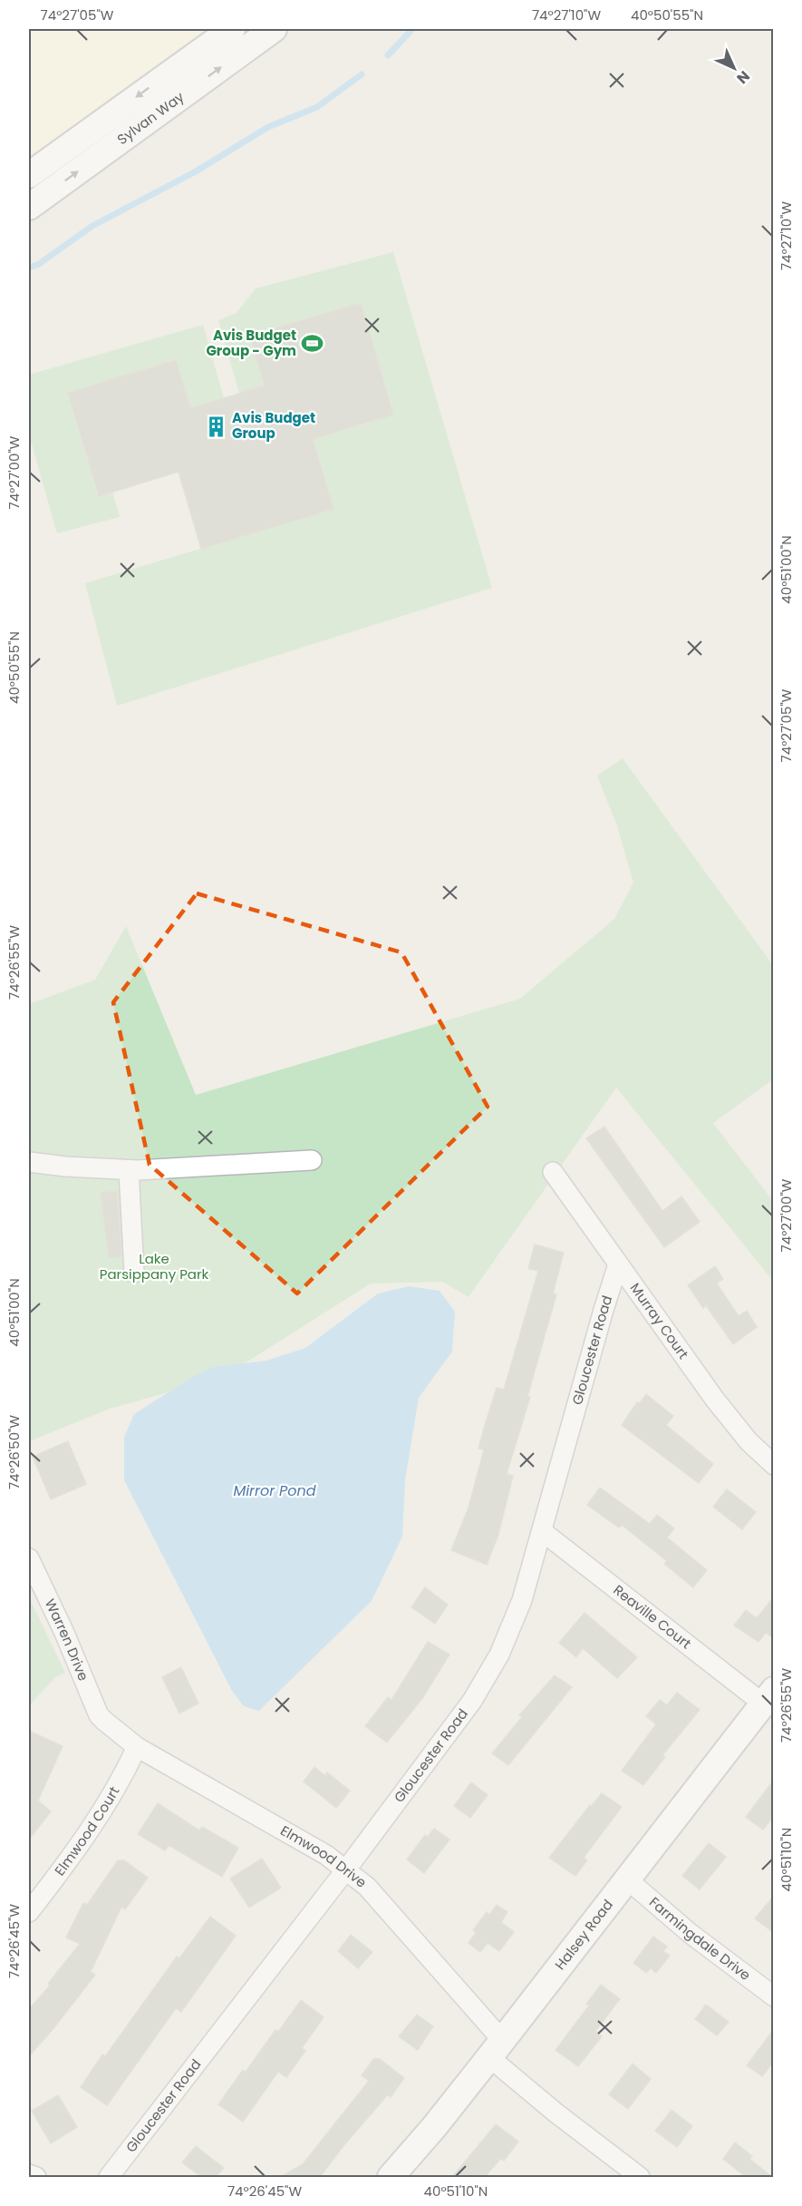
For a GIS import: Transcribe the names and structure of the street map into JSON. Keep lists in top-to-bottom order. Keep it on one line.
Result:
{"streets":{"street":["Sylvan Way","Murray Court","Gloucester Road","Reaville Court","Warren Drive","Elmwood Court","Elmwood Drive","Halsey Road","Farmingdale Drive"]},"crossings":[["Murray Court","Gloucester Road"],["Gloucester Road","Reaville Court"],["Gloucester Road","Elmwood Drive"],["Reaville Court","Halsey Road"],["Warren Drive","Elmwood Drive"],["Elmwood Court","Elmwood Drive"],["Elmwood Drive","Halsey Road"],["Halsey Road","Farmingdale Drive"]],"water":["Mirror Pond"],"parks":["Lake Parsippany Park"],"places":{"sports":["Avis Budget Group - Gym"],"building":["Avis Budget Group"]},"north":"bottom right","coordinates":["74°27'05\"W","74°27'10\"W","40°50'55\"N","74°27'00\"W","40°51'00\"N","74°26'55\"W","74°26'50\"W","40°51'10\"N","74°26'45\"W"]}
